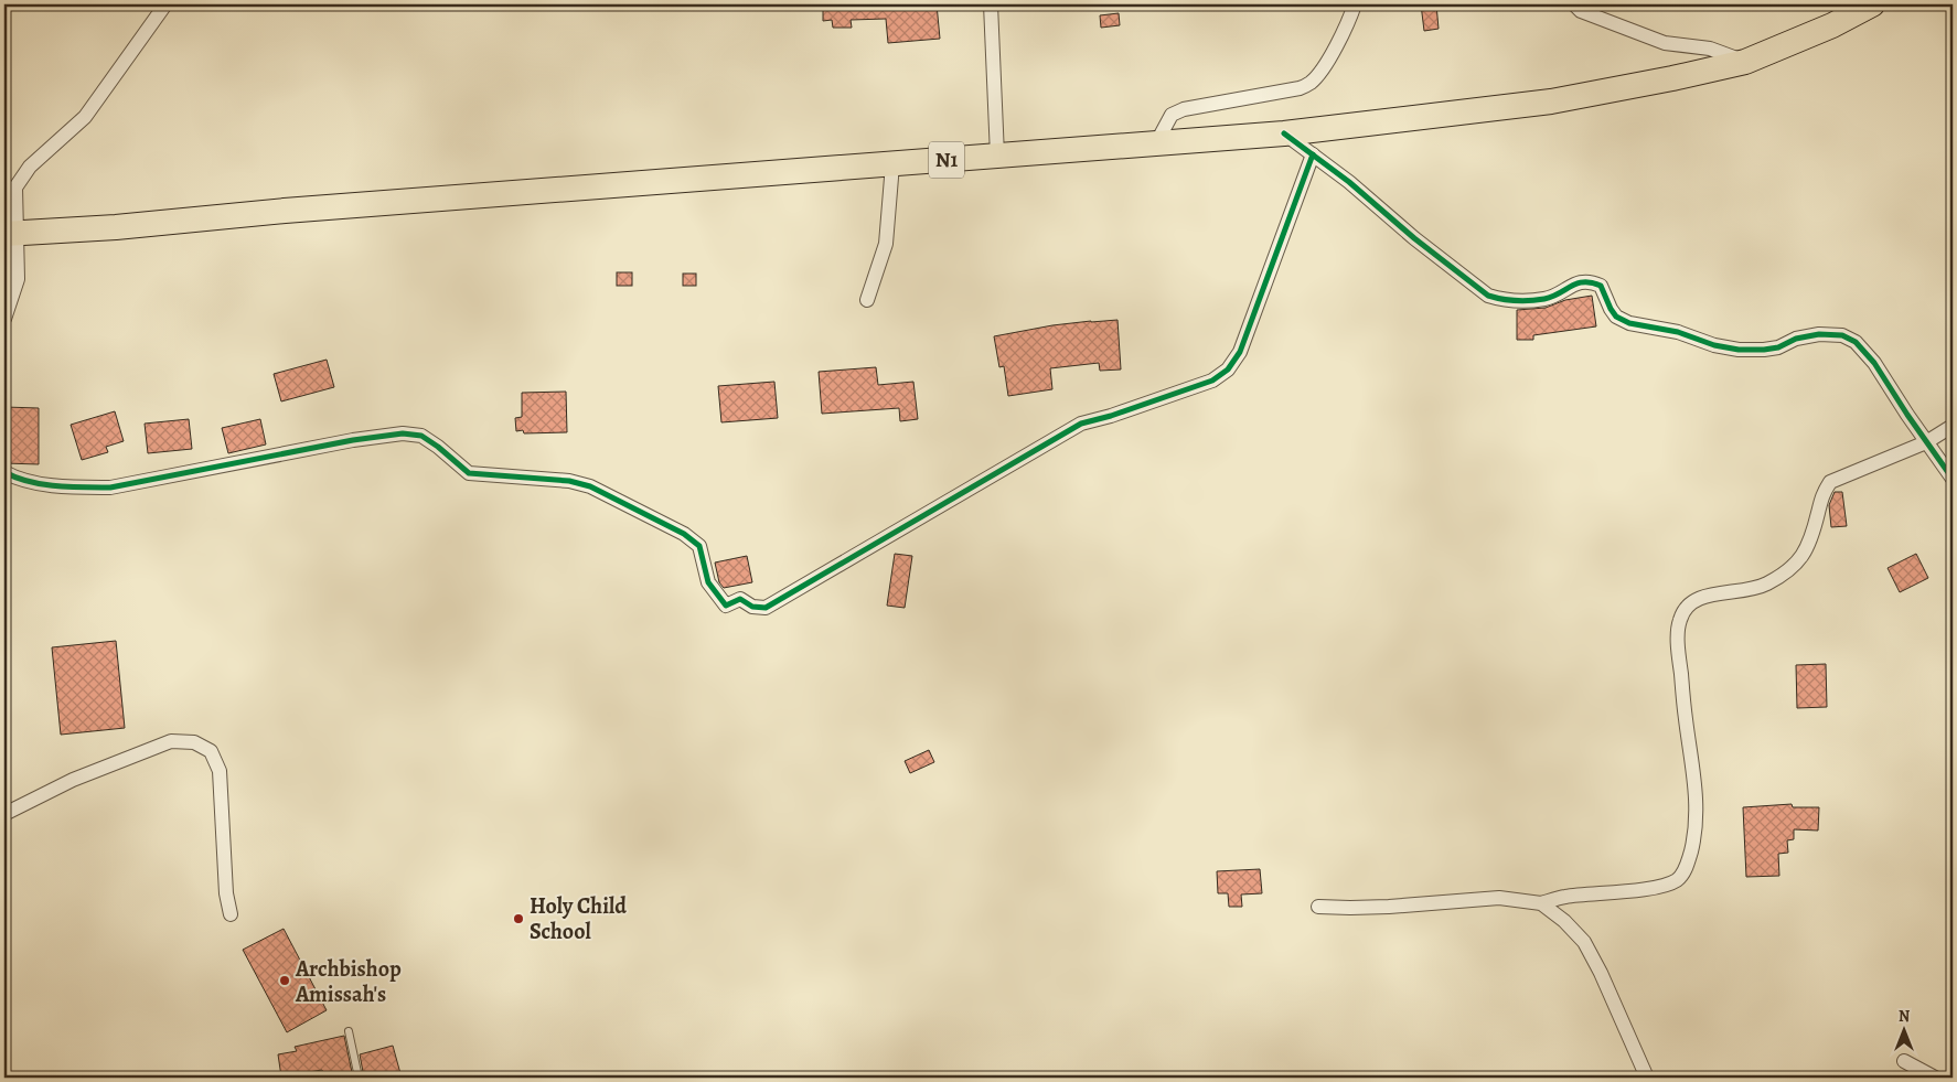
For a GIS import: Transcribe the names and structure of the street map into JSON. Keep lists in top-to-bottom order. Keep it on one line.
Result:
{"streets":{"highway":["N1"]},"places":["Holy Child School","Archbishop Amissah's"],"north":"top"}
